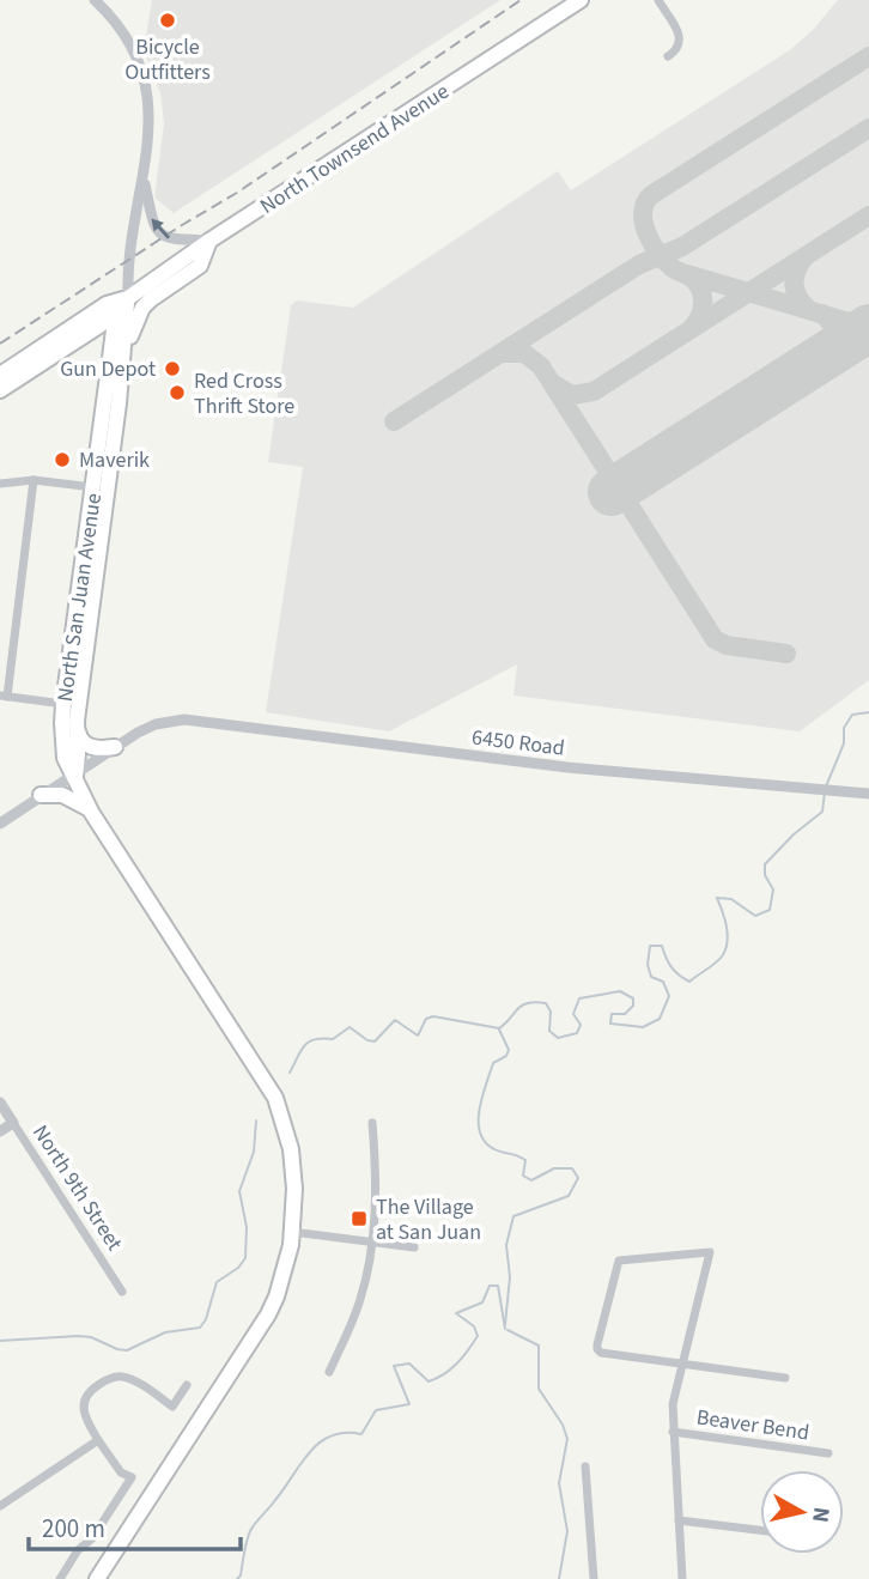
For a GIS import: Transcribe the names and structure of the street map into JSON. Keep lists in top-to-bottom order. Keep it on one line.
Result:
{"streets":{"highway":["North Townsend Avenue","North San Juan Avenue"],"street":["6450 Road","North 9th Street","Beaver Bend"]},"crossings":[["North Townsend Avenue","North San Juan Avenue"]],"places":{"other":["Bicycle Outfitters","Gun Depot","Red Cross Thrift Store","Maverik"],"transit":["The Village at San Juan"]},"scale_bar":"200 m","north":"right"}
